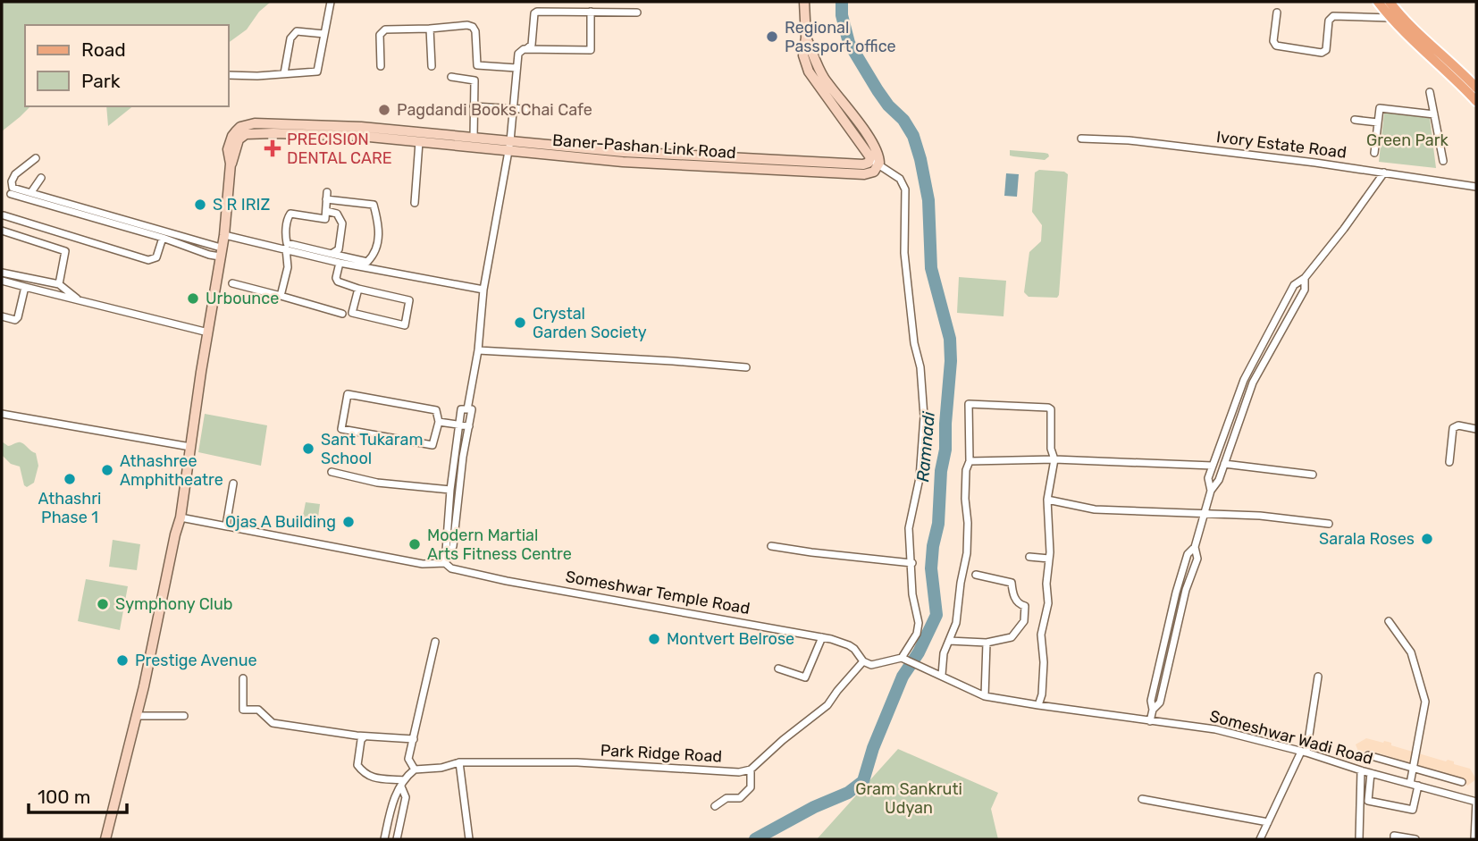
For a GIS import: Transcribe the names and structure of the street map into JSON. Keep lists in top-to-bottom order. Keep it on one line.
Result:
{"streets":{"street":["Ivory Estate Road","Baner-Pashan Link Road","Someshwar Temple Road","Someshwar Wadi Road","Park Ridge Road"]},"water":["Ramnadi"],"parks":["Green Park","Gram Sankruti Udyan"],"places":{"other":["Regional Passport office","Pagdandi Books Chai Cafe","S R IRIZ","Urbounce","Crystal Garden Society","Sant Tukaram School","Athashree Amphitheatre","Athashri Phase 1","Ojas A Building","Sarala Roses","Modern Martial Arts Fitness Centre","Symphony Club","Montvert Belrose","Prestige Avenue"],"health":["PRECISION DENTAL CARE"]},"legend":["Road","Park"],"scale_bar":"100 m"}
